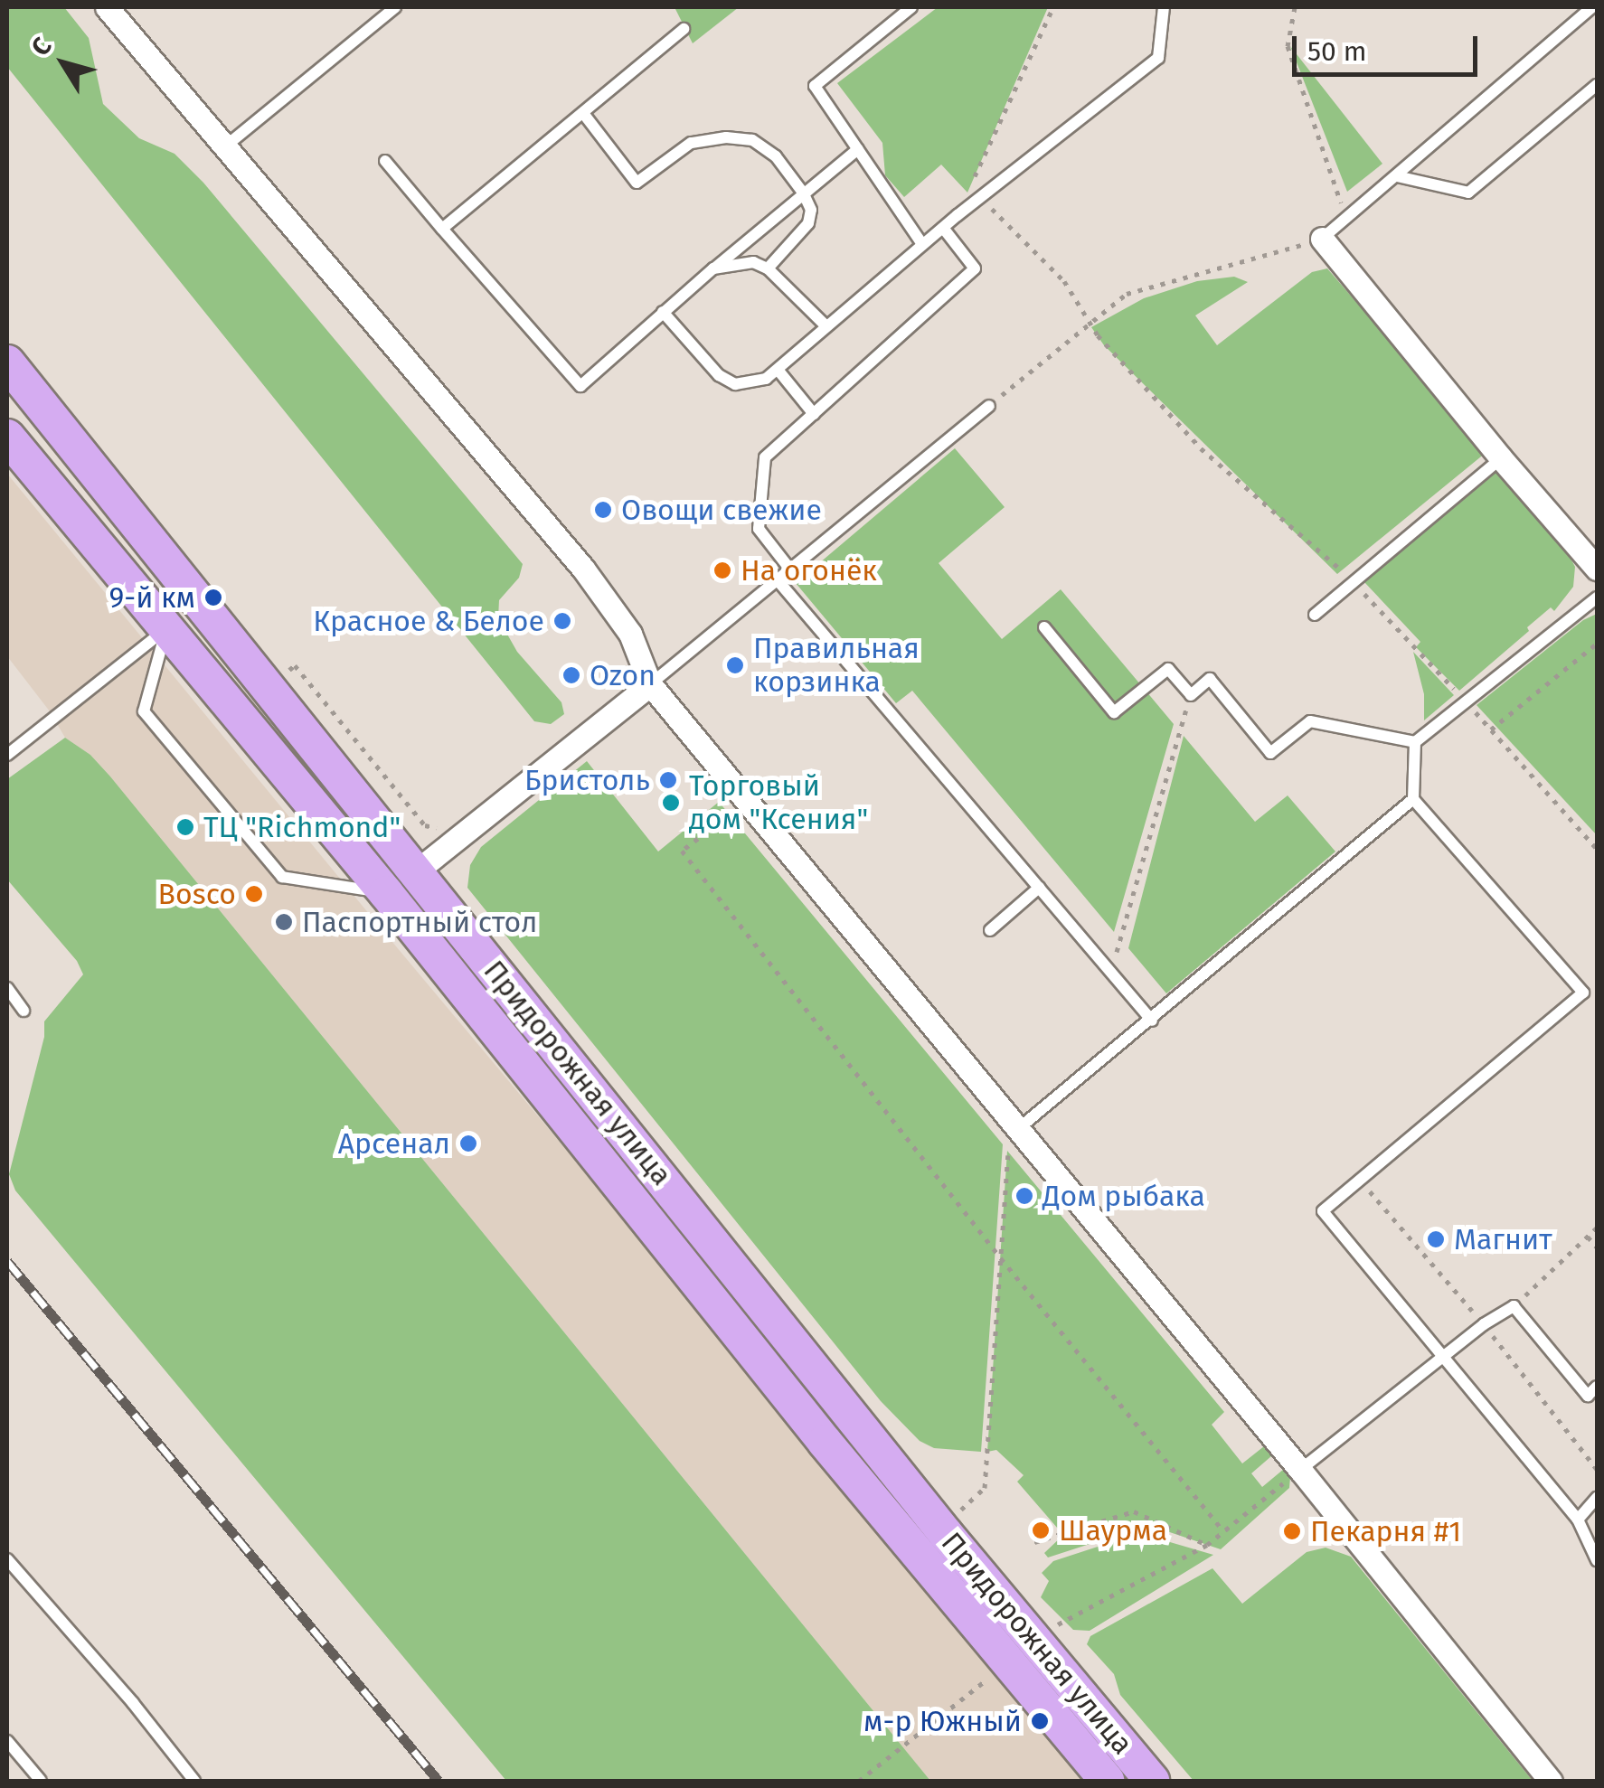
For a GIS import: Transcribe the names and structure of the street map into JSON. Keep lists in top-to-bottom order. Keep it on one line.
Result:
{"streets":{"main road":["Придорожная улица"]},"places":["Овощи свежие","На огонёк","9-й км","Красное & Белое","Правильная корзинка","Ozon","Бристоль","Торговый дом \"Ксения\"","ТЦ \"Richmond\"","Bosco","Паспортный стол","Арсенал","Дом рыбака","Магнит","Шаурма","Пекарня #1","м-р Южный"],"scale_bar":"50 m","north":"top left"}
